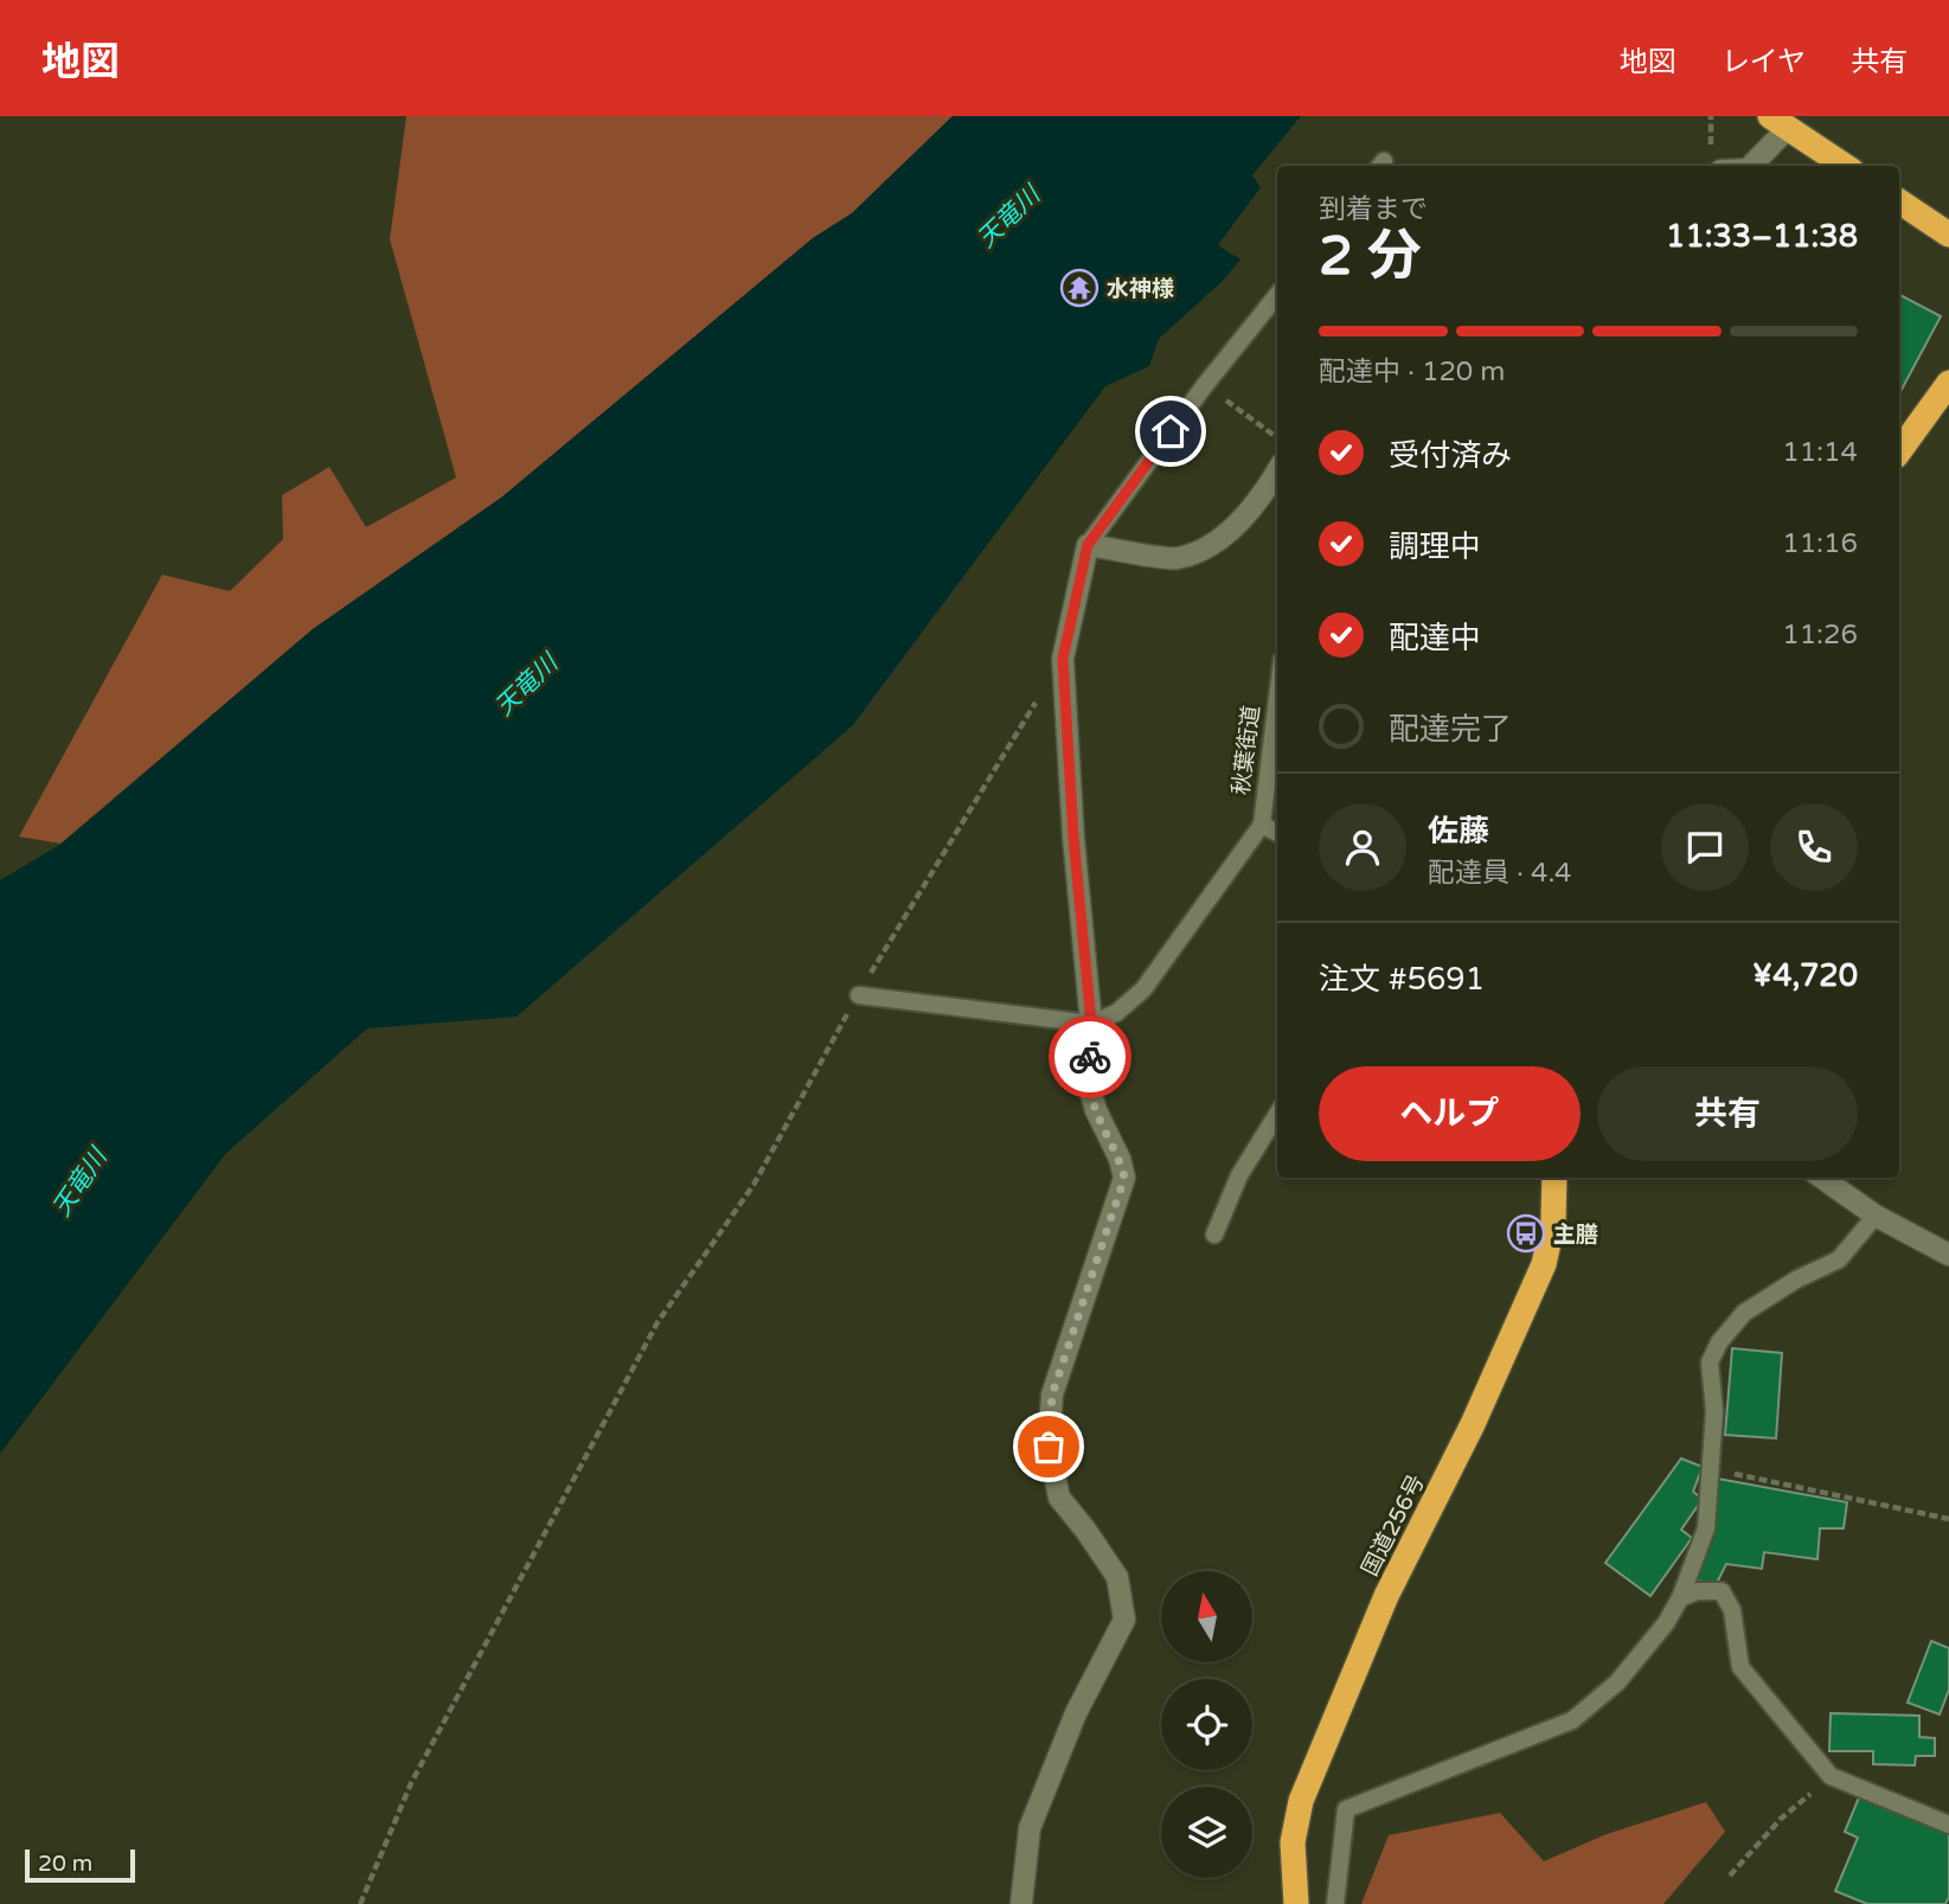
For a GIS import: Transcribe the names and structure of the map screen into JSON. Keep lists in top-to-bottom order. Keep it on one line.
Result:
{"streets":{"highway":["国道256号"],"lane":["秋葉街道"]},"water":["天竜川"],"places":{"temple":["水神様"],"bus stop":["主膳"]},"scale_bar":"20 m","north":"top","page":{"header":"地図","nav":["地図","レイヤ","共有"],"heading":["2 分","到着まで","11:33–11:38"],"panel":["佐藤","配達員 · 4.4","注文 #5691","¥4,720"],"bar":"配達中 · 120 m","list":[["受付済み","11:14"],["調理中","11:16"],["配達中","11:26"],"配達完了"],"buttons":["ヘルプ","共有"],"scale":"20 m"}}
